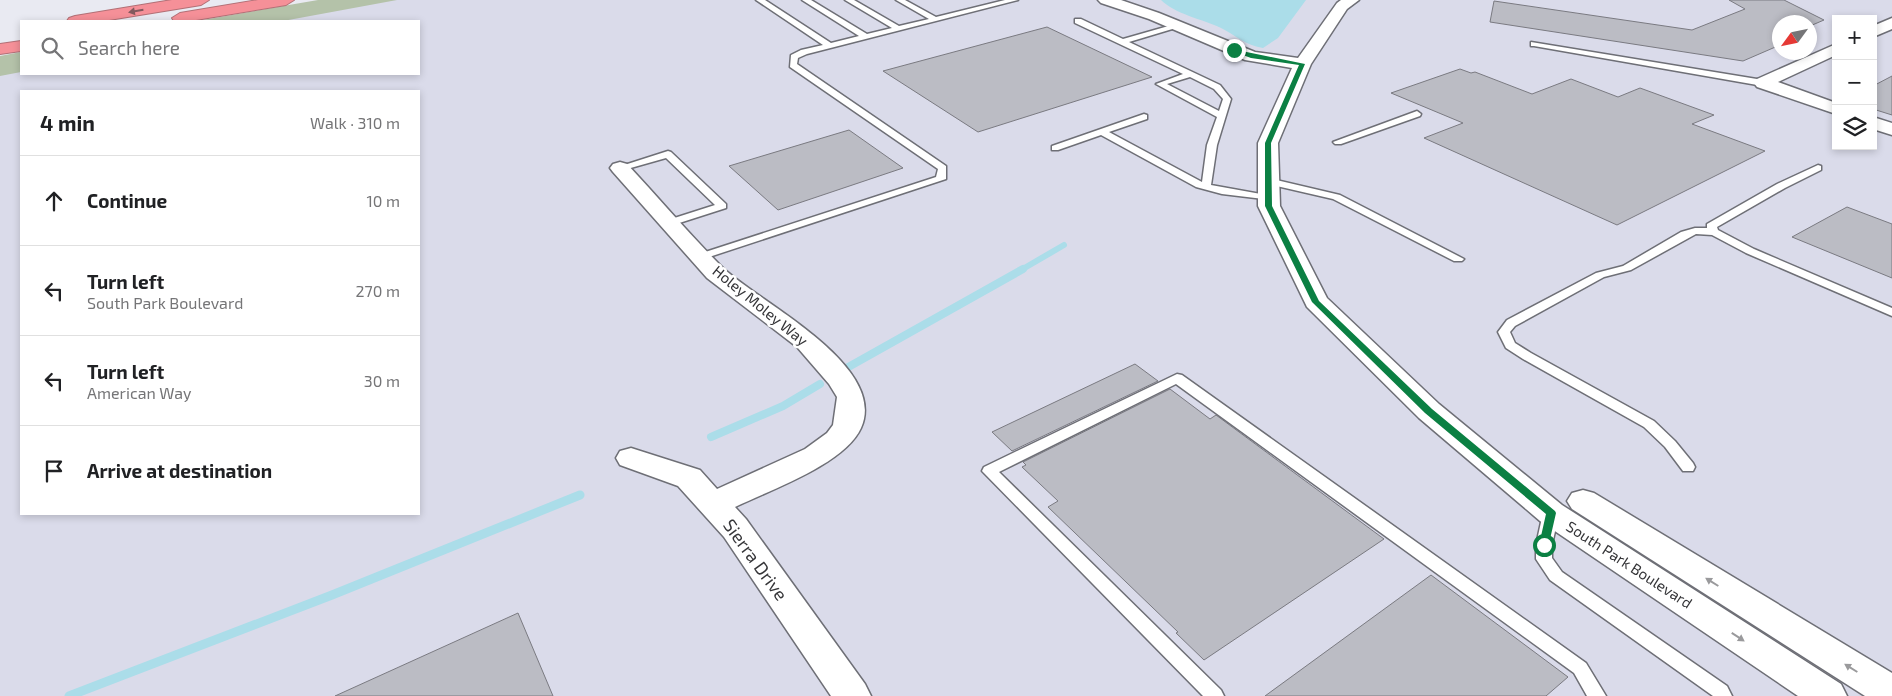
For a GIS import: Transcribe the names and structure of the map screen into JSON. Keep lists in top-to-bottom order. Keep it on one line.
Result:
{"streets":{"street":["Holey Moley Way","Sierra Drive","South Park Boulevard"]},"crossings":[["Holey Moley Way","Sierra Drive"]],"north":"bottom left","page":{"map_buttons":["+","−"],"search":"Search here","heading":["4 min","Walk · 310 m"],"list":[["Continue","10 m"],["Turn left","South Park Boulevard","270 m"],["Turn left","American Way","30 m"],"Arrive at destination"]}}
